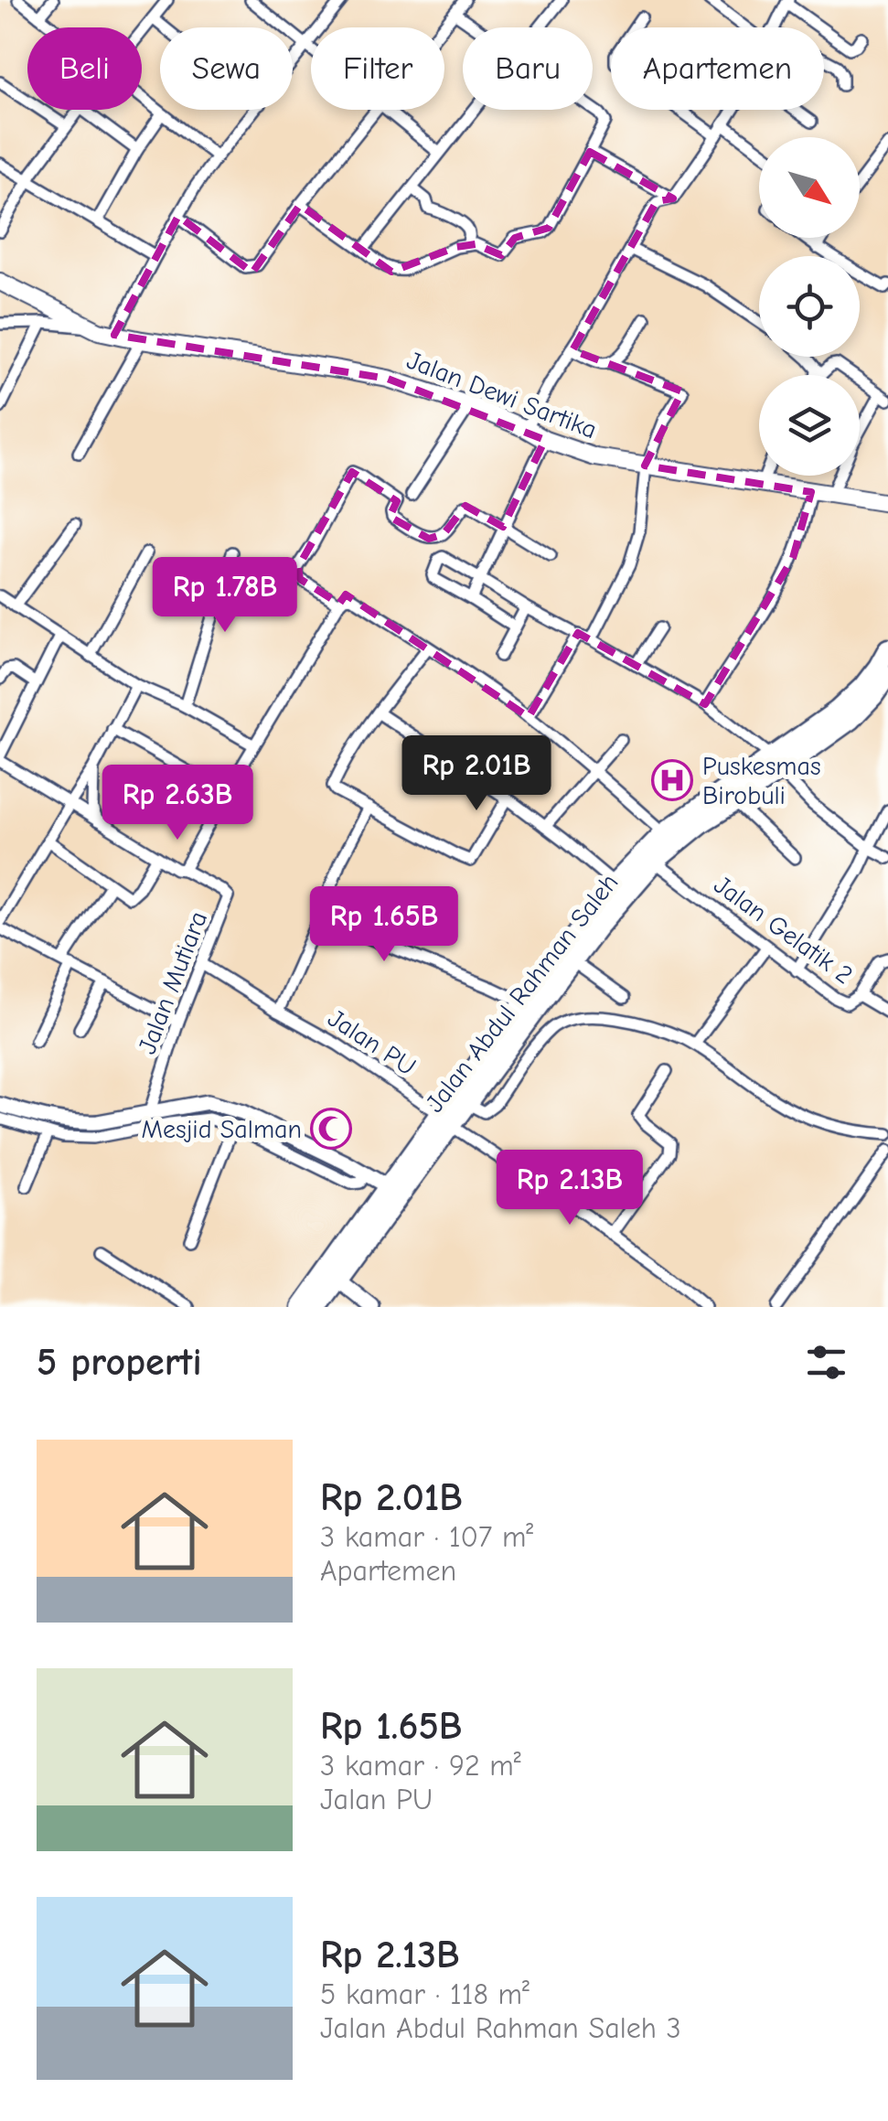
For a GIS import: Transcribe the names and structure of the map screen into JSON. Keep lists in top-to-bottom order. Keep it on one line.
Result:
{"streets":{"highway":["Jalan Abdul Rahman Saleh"],"main road":["Jalan Dewi Sartika"],"street":["Jalan Gelatik 2","Jalan Mutiara","Jalan PU"]},"crossings":[["Jalan Gelatik 2","Jalan Abdul Rahman Saleh"],["Jalan Mutiara","Jalan PU"],["Jalan Abdul Rahman Saleh","Jalan PU"]],"places":{"hospital":["Puskesmas Birobuli"],"mosque":["Mesjid Salman"]},"north":"bottom right","page":{"chip":["Beli","Sewa","Filter","Baru","Apartemen"],"price":["Rp 1.78B","Rp 2.01B","Rp 2.63B","Rp 1.65B","Rp 2.13B"],"heading":"5 properti","list":[{"name":"Rp 2.01B","note":"3 kamar · 107 m² · Apartemen"},{"name":"Rp 1.65B","note":"3 kamar · 92 m² · Jalan PU"},{"name":"Rp 2.13B","note":"5 kamar · 118 m² · Jalan Abdul Rahman Saleh 3"}]}}
